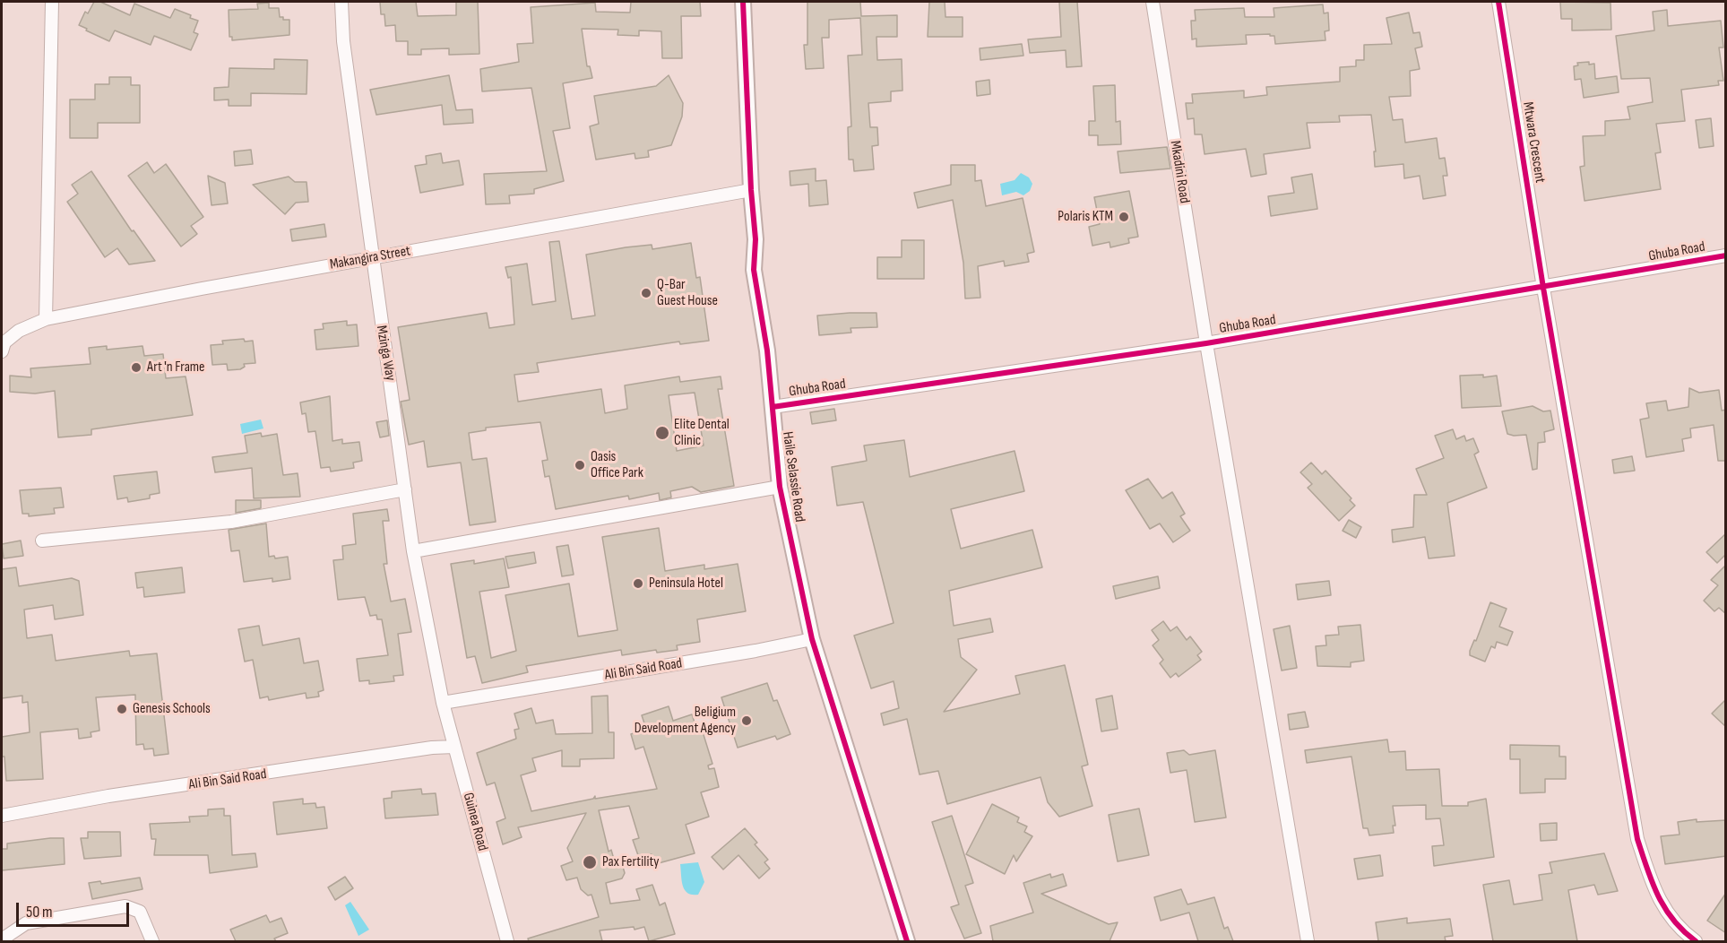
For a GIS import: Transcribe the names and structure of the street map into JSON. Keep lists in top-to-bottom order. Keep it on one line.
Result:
{"streets":{"street":["Mtwara Crescent","Mkadini Road","Ghuba Road","Makangira Street","Mzinga Way","Haile Selassie Road","Ali Bin Said Road","Guinea Road"]},"crossings":[["Mtwara Crescent","Ghuba Road"],["Mkadini Road","Ghuba Road"],["Ghuba Road","Haile Selassie Road"],["Makangira Street","Mzinga Way"],["Makangira Street","Haile Selassie Road"],["Mzinga Way","Ali Bin Said Road"],["Mzinga Way","Guinea Road"],["Haile Selassie Road","Ali Bin Said Road"],["Ali Bin Said Road","Guinea Road"]],"places":["Polaris KTM","Q-Bar Guest House","Art 'n Frame","Elite Dental Clinic","Oasis Office Park","Peninsula Hotel","Genesis Schools","Beligium Development Agency","Pax Fertility"],"scale_bar":"50 m"}
